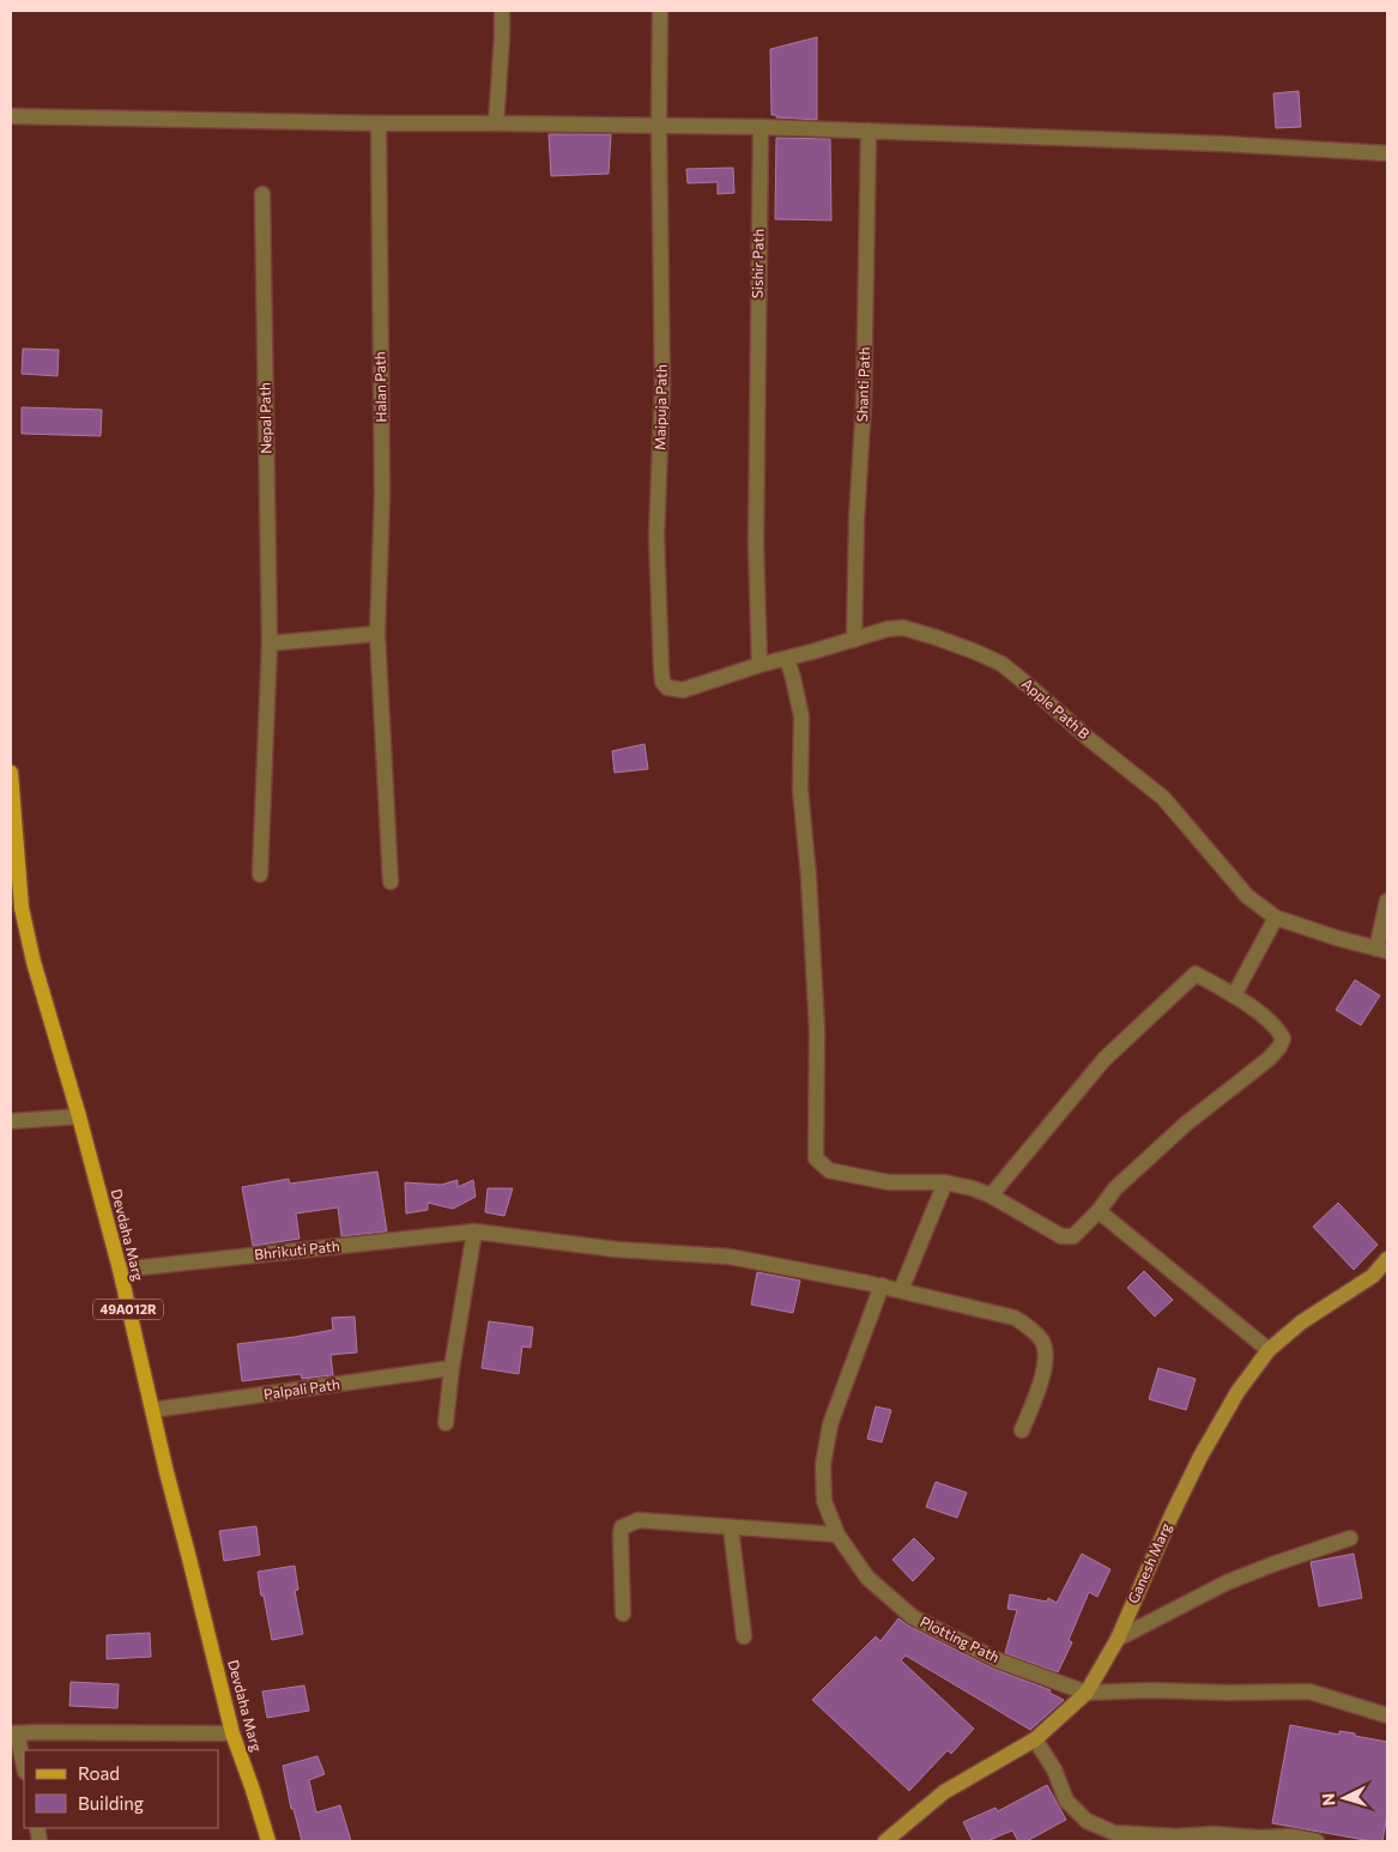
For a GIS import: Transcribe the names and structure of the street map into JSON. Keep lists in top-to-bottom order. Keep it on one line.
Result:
{"streets":{"main road":["Devdaha Marg","49A012R"],"street":["Sishir Path","Shanti Path","Halan Path","Maipuja Path","Nepal Path","Apple Path B","Bhrikuti Path","Palpali Path","Ganesh Marg","Plotting Path"]},"crossings":[["Sishir Path","Apple Path B"],["Shanti Path","Apple Path B"],["Maipuja Path","Apple Path B"],["Devdaha Marg","Bhrikuti Path"],["Devdaha Marg","Palpali Path"],["Bhrikuti Path","Plotting Path"],["Ganesh Marg","Plotting Path"]],"legend":["Road","Building"],"north":"left"}
